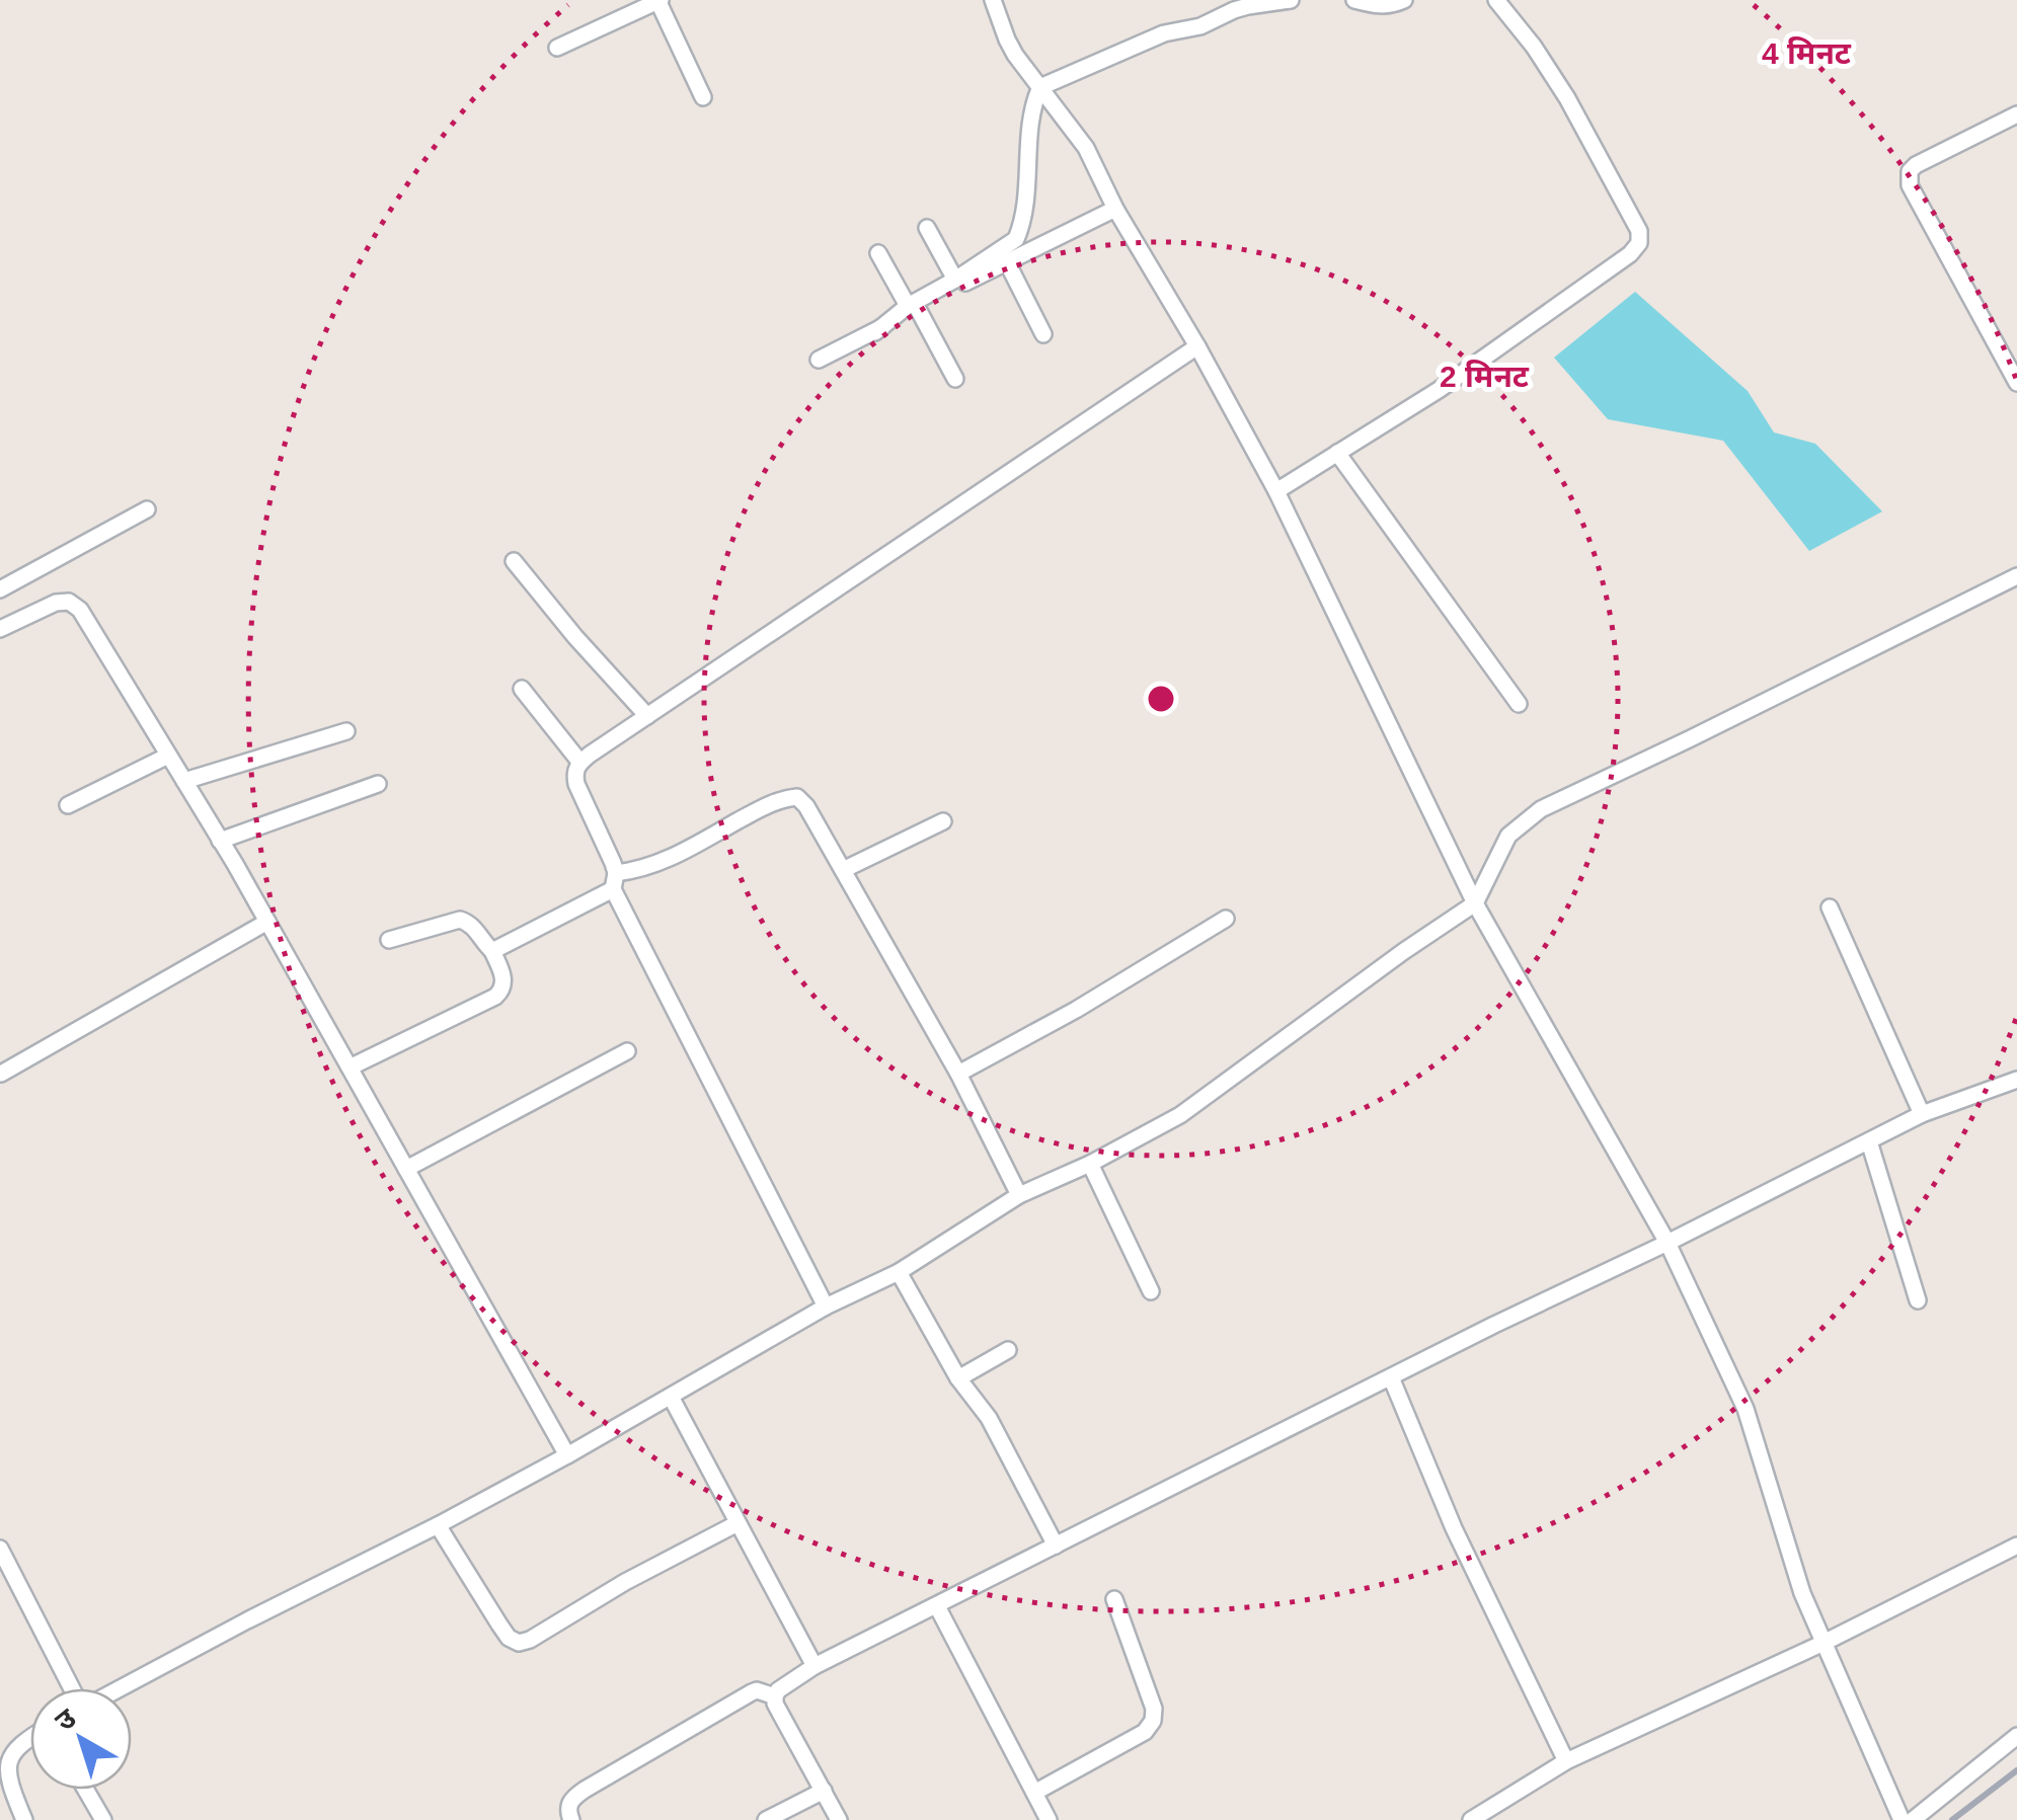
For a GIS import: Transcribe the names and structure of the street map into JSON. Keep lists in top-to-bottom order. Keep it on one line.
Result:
{"north":"top left","rings":["4 मिनट","2 मिनट"]}
